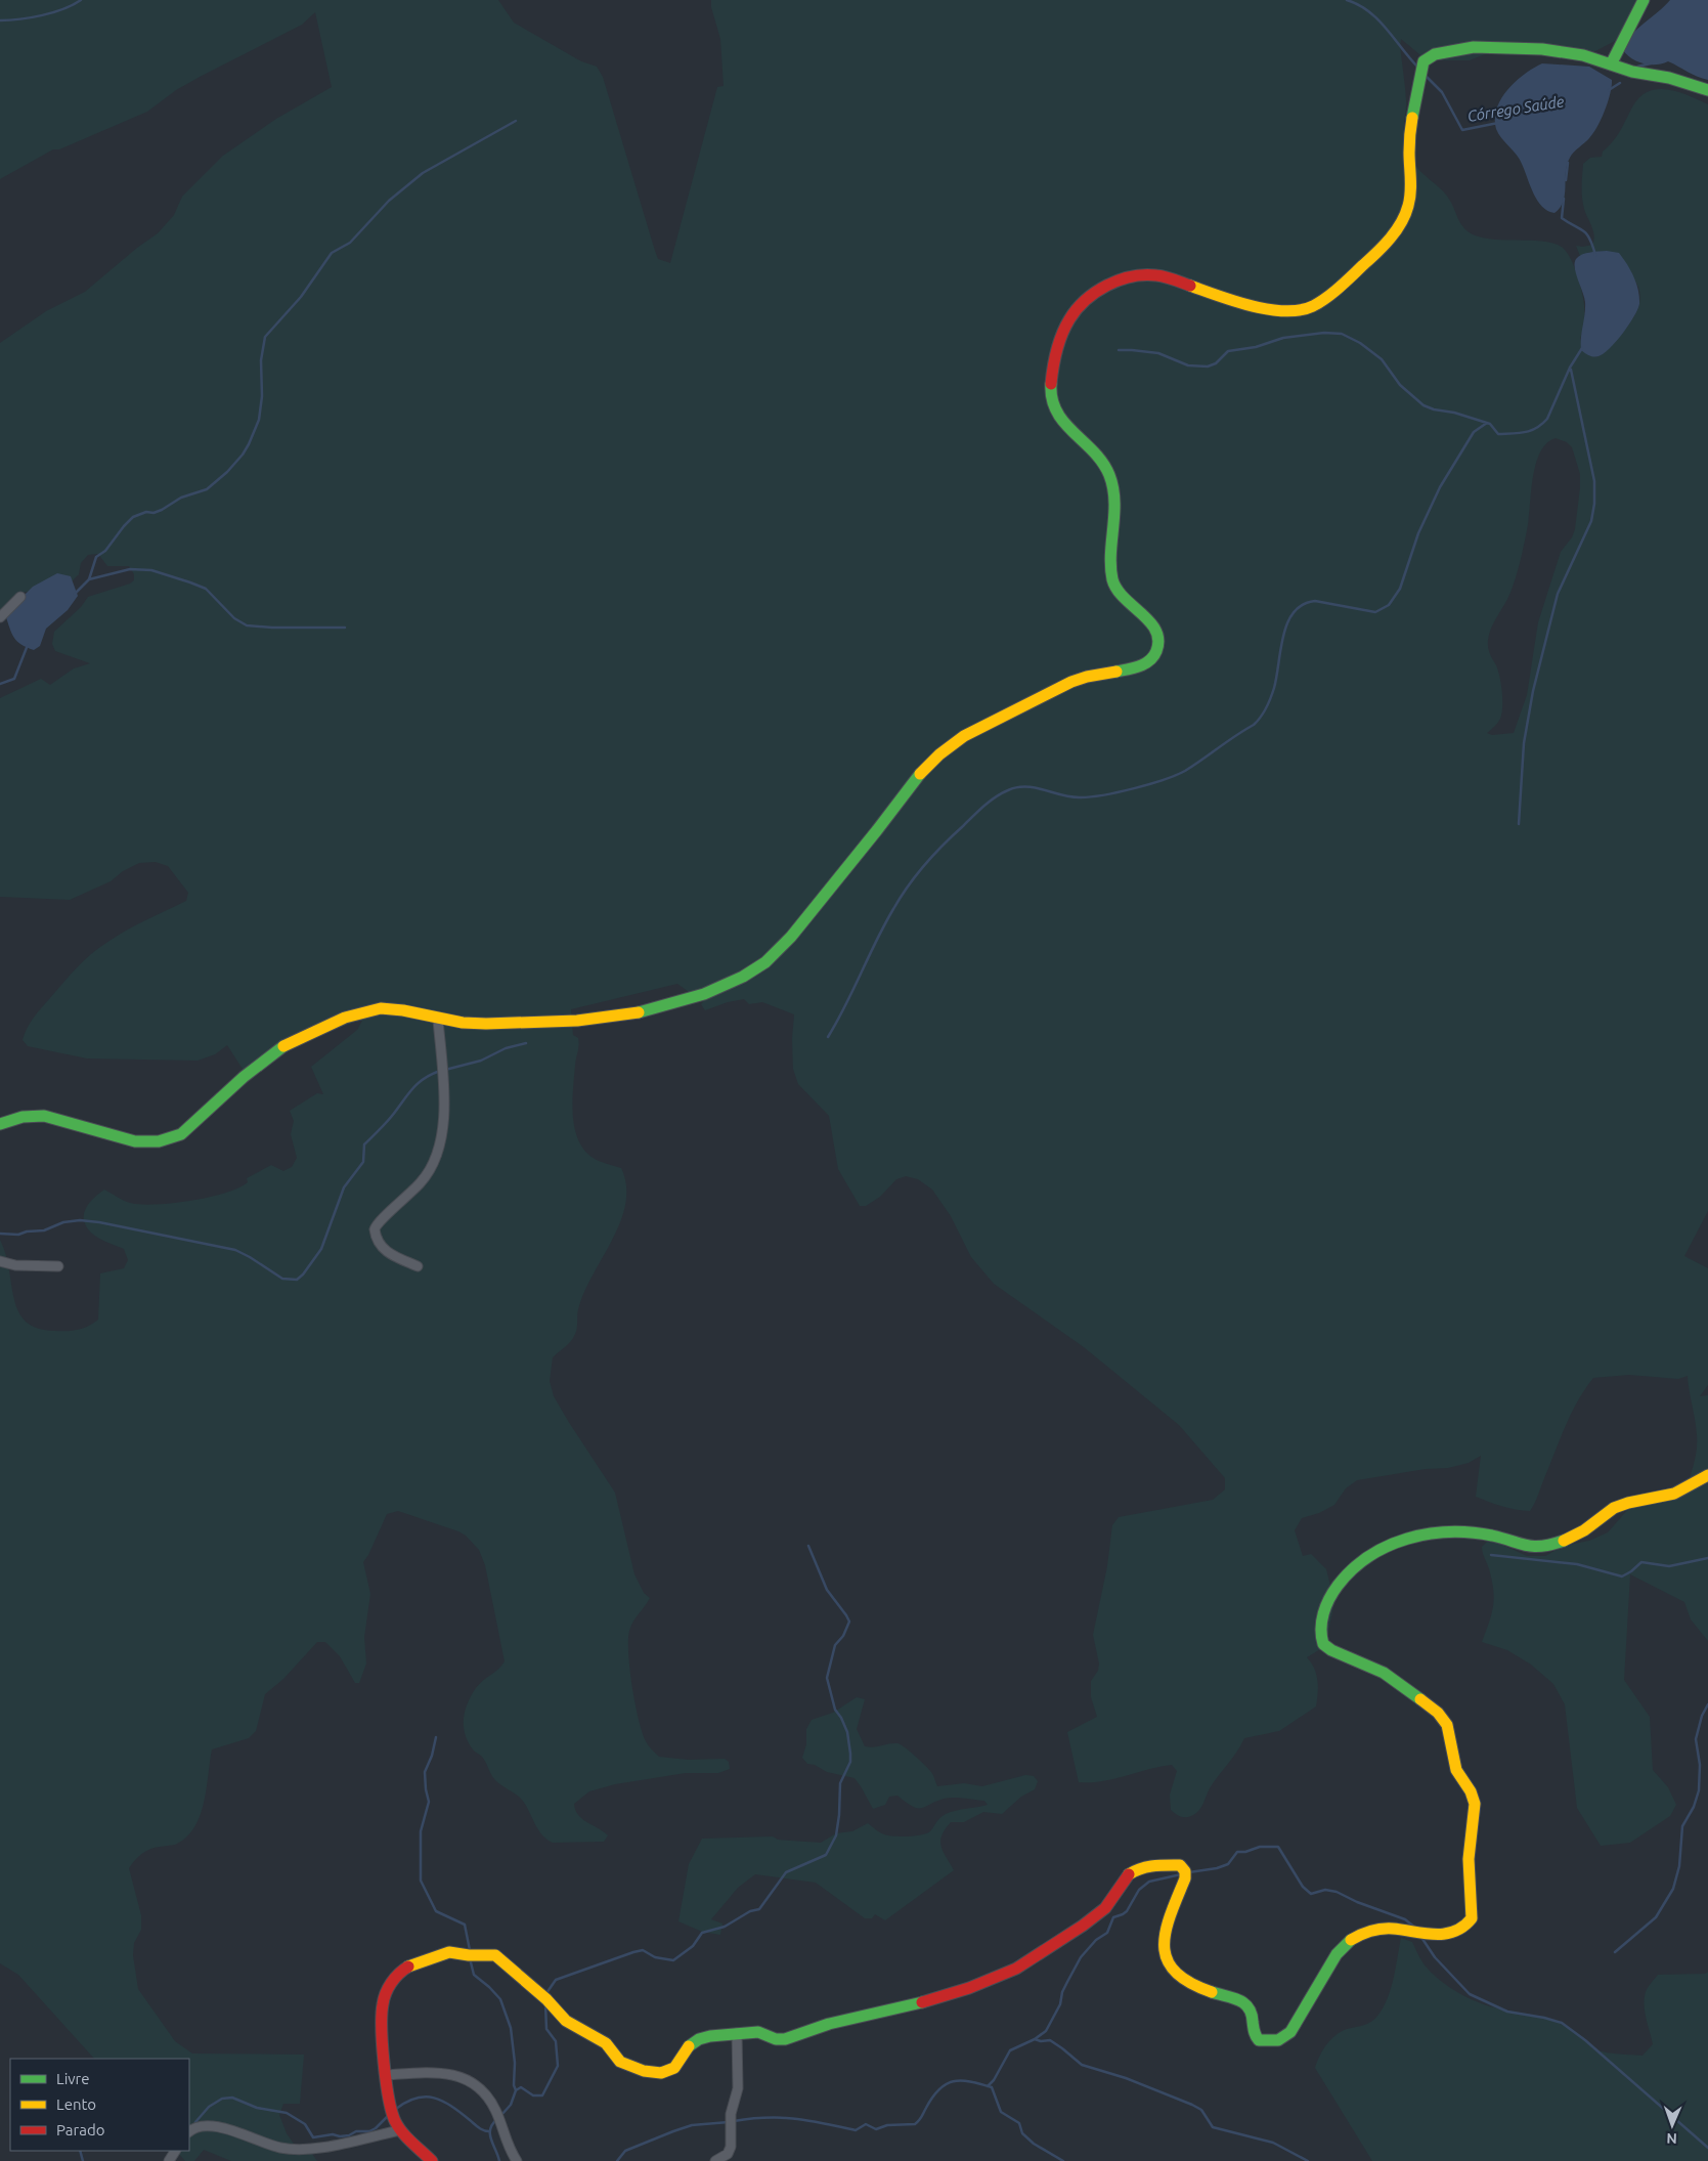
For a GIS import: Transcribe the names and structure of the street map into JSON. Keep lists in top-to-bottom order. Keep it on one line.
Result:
{"water":["Córrego Saúde"],"legend":["Livre","Lento","Parado"],"north":"bottom"}
